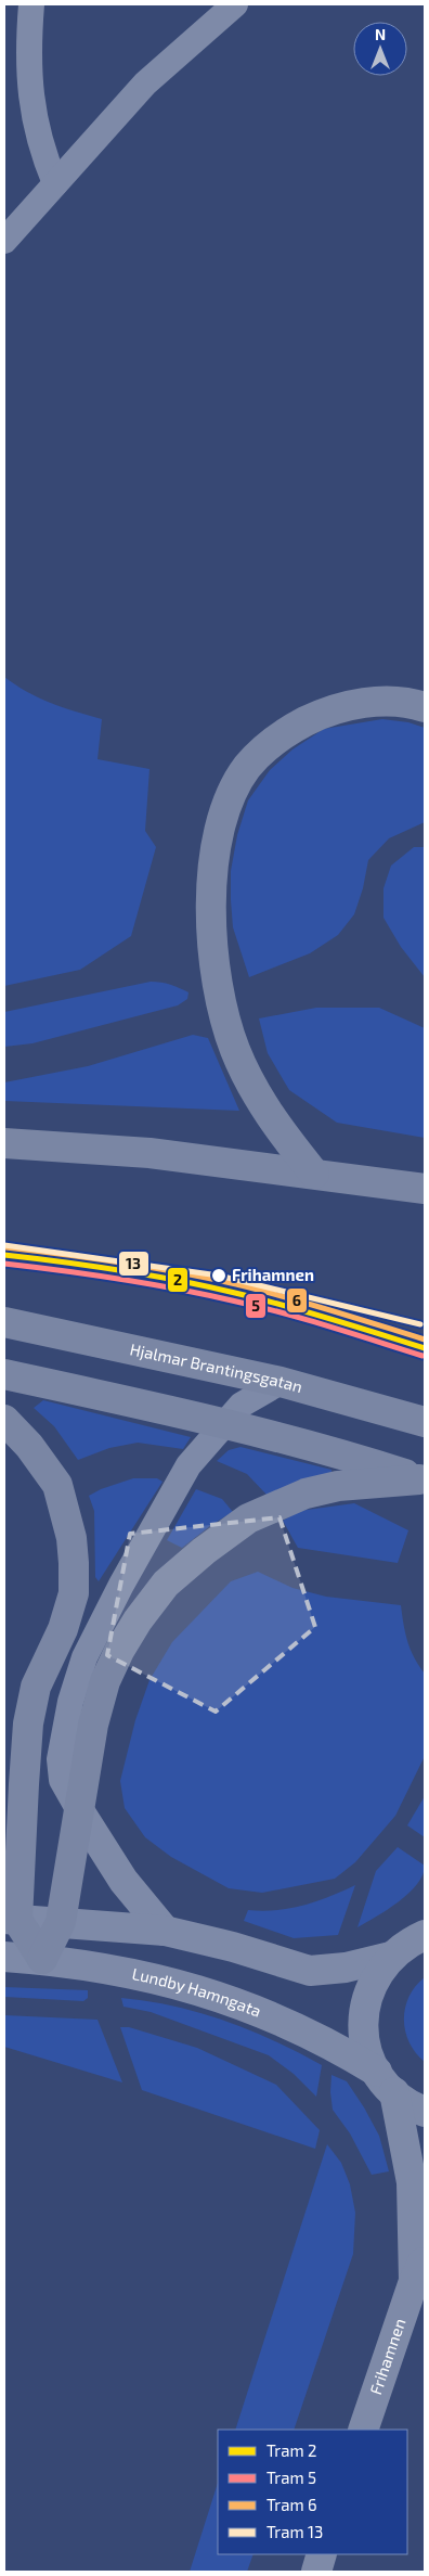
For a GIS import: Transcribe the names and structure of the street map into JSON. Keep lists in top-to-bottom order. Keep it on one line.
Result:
{"streets":{"main road":["Hjalmar Brantingsgatan"],"street":["Lundby Hamngata","Frihamnen"]},"crossings":[["Lundby Hamngata","Frihamnen"]],"places":["Frihamnen"],"lines":["tram line 13","tram line 6","tram line 2","tram line 5"],"legend":["Tram 2","Tram 5","Tram 6","Tram 13"],"north":"top"}
